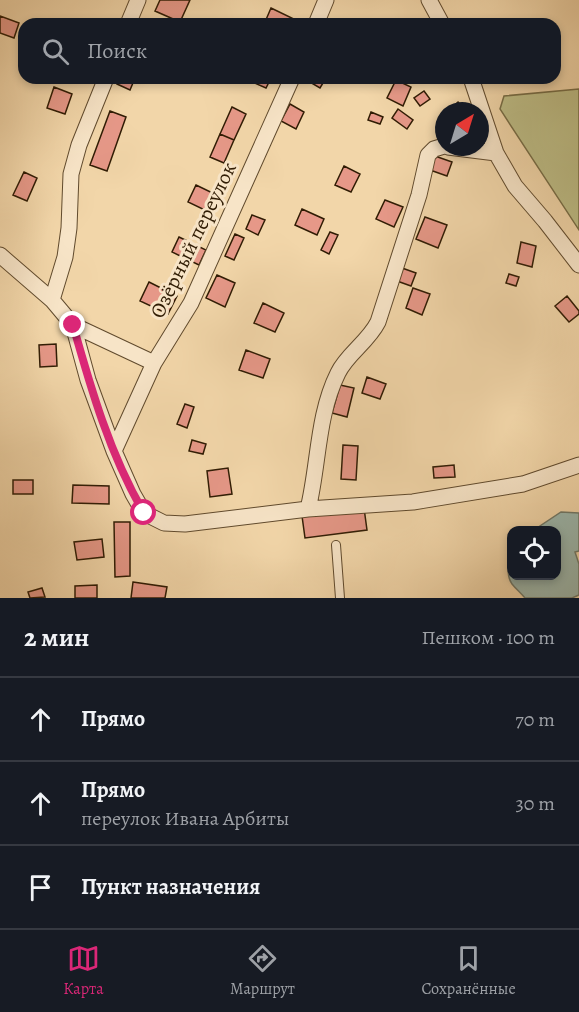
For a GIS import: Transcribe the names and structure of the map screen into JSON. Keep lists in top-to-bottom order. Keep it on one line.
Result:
{"streets":{"street":["Озёрный переулок"]},"north":"top right","page":{"search":"Поиск","heading":["2 мин","Пешком · 100 m"],"list":[["Прямо","70 m"],["Прямо","переулок Ивана Арбиты","30 m"],"Пункт назначения"],"nav":["Карта","Маршрут","Сохранённые"]}}
